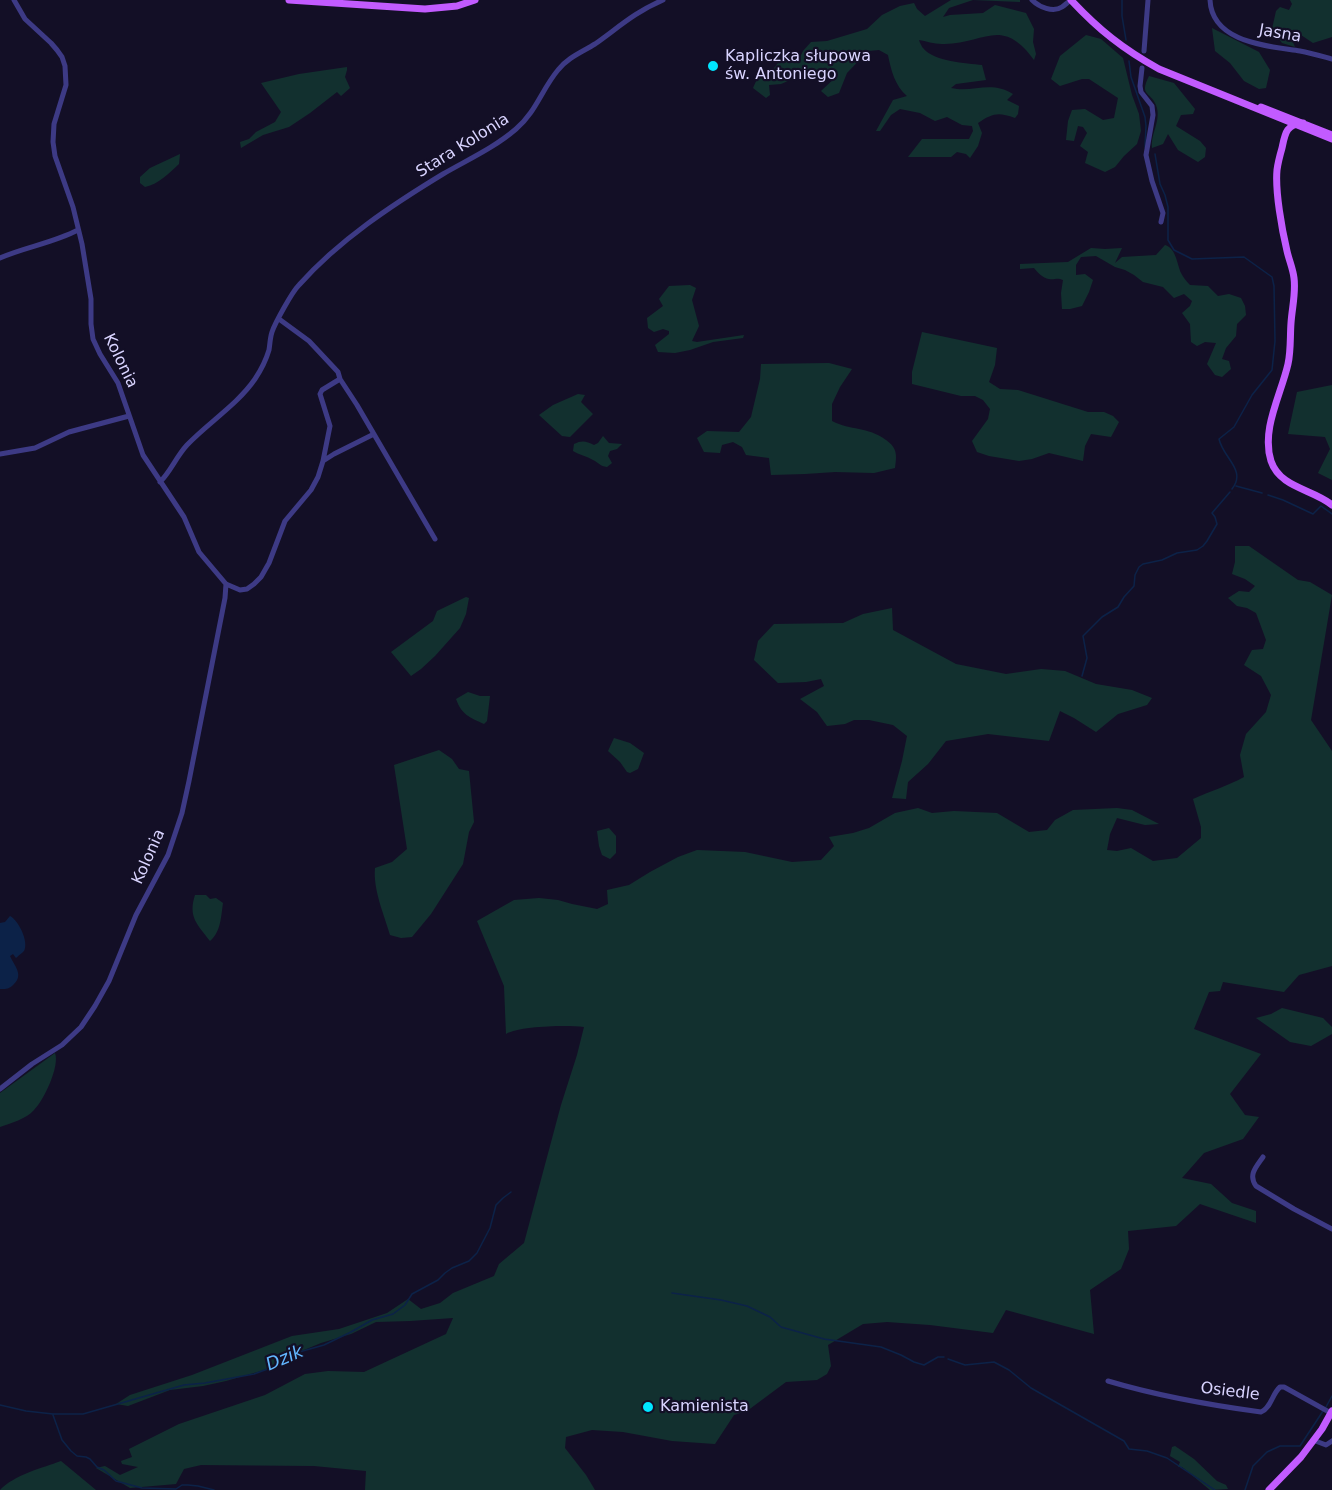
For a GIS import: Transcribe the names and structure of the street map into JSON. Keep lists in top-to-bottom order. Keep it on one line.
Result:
{"streets":{"street":["Jasna","Stara Kolonia","Kolonia","Osiedle"]},"crossings":[["Stara Kolonia","Kolonia"]],"water":["Dzik"],"places":["Kapliczka słupowa św. Antoniego","Kamienista"]}
